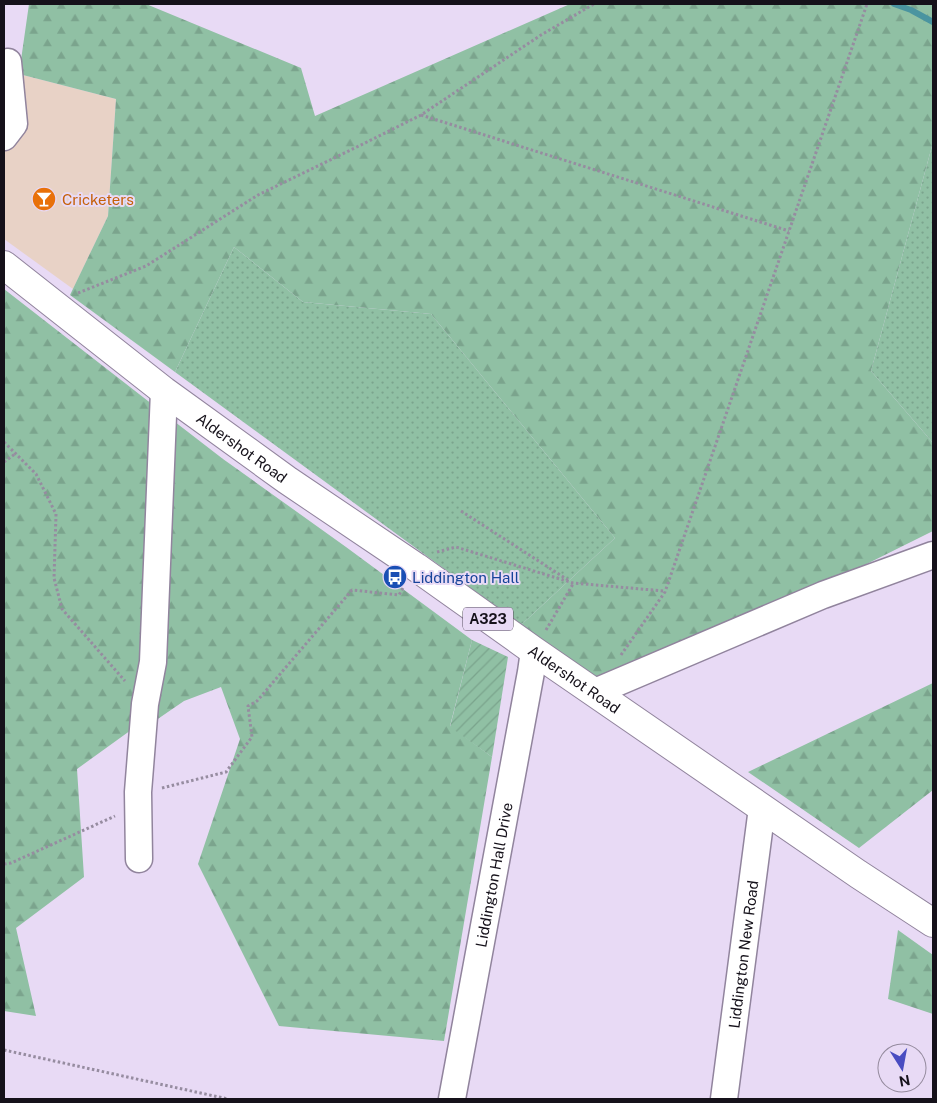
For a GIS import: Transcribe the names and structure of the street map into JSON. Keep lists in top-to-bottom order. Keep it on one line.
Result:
{"streets":{"main road":["Aldershot Road","A323"],"street":["Liddington Hall Drive","Liddington New Road"]},"crossings":[["Aldershot Road","Liddington Hall Drive"],["Aldershot Road","Liddington New Road"]],"places":{"bar":["Cricketers"],"bus stop":["Liddington Hall"]},"north":"bottom"}
